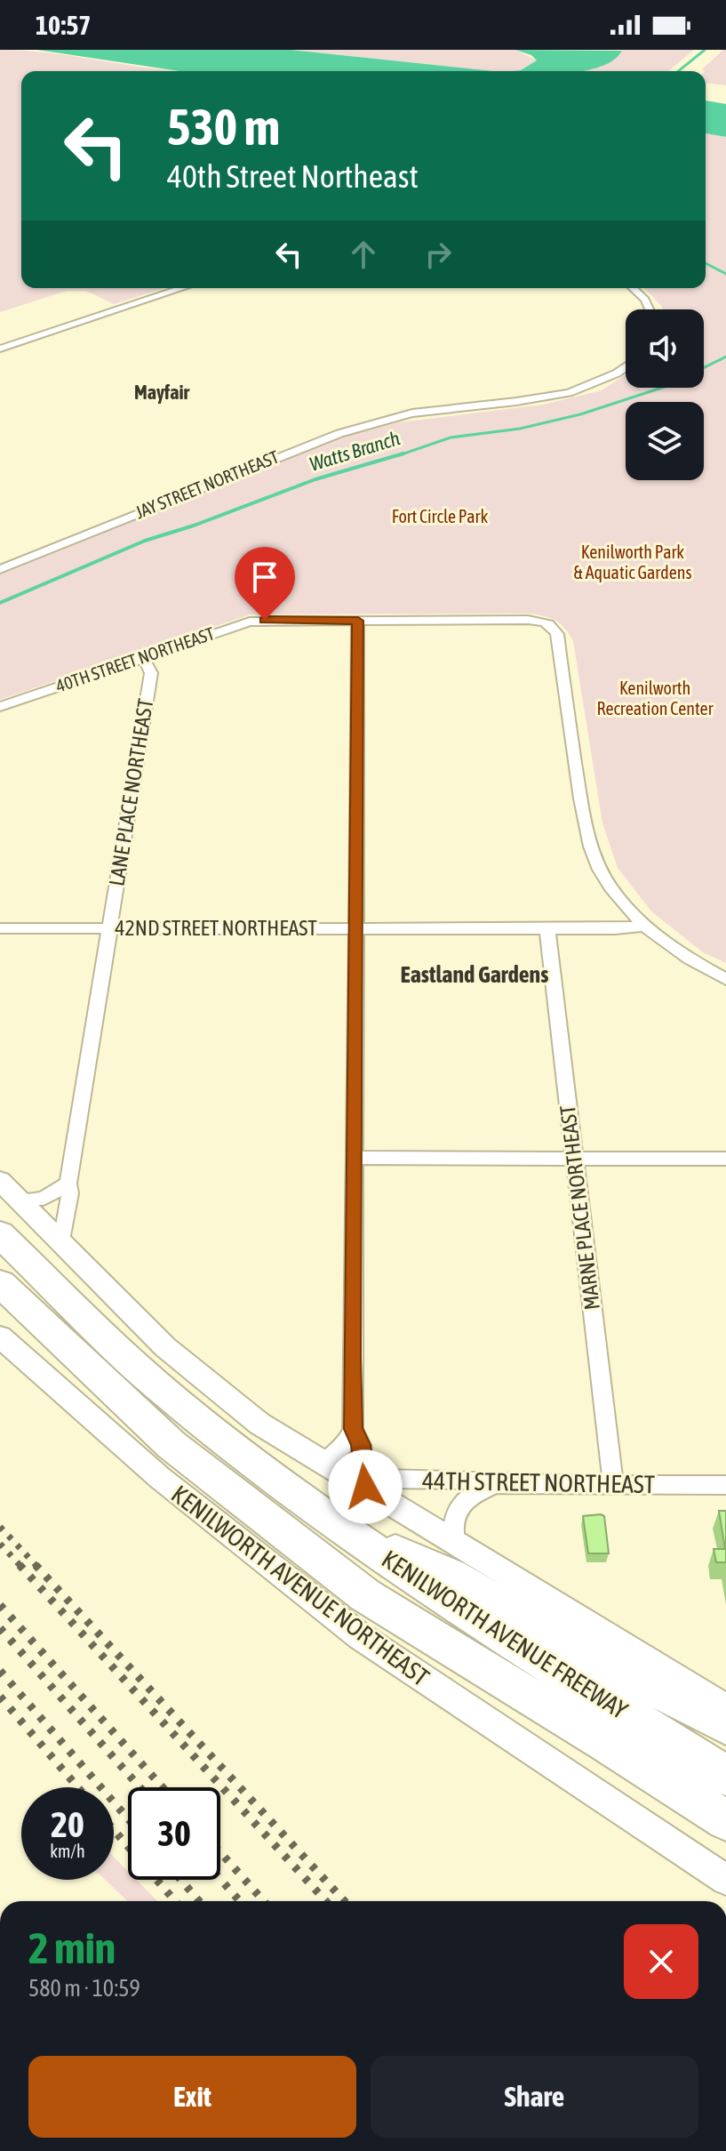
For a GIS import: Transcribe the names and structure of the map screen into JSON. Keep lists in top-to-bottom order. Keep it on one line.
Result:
{"streets":{"highway":["KENILWORTH AVENUE FREEWAY"],"main road":["KENILWORTH AVENUE NORTHEAST"],"street":["JAY STREET NORTHEAST","40TH STREET NORTHEAST","LANE PLACE NORTHEAST","42ND STREET NORTHEAST","MARNE PLACE NORTHEAST","44TH STREET NORTHEAST"]},"crossings":[["40TH STREET NORTHEAST","LANE PLACE NORTHEAST"],["40TH STREET NORTHEAST","42ND STREET NORTHEAST"],["LANE PLACE NORTHEAST","42ND STREET NORTHEAST"],["42ND STREET NORTHEAST","MARNE PLACE NORTHEAST"],["MARNE PLACE NORTHEAST","44TH STREET NORTHEAST"]],"districts":["Mayfair","Eastland Gardens"],"water":["Watts Branch"],"parks":["Fort Circle Park","Kenilworth Park & Aquatic Gardens","Kenilworth Recreation Center"],"page":{"status":"10:57","turn":["530 m","40th Street Northeast"],"speed":"20 km/h","limit":"30","heading":["2 min","580 m · 10:59"],"buttons":["Exit","Share"]}}
